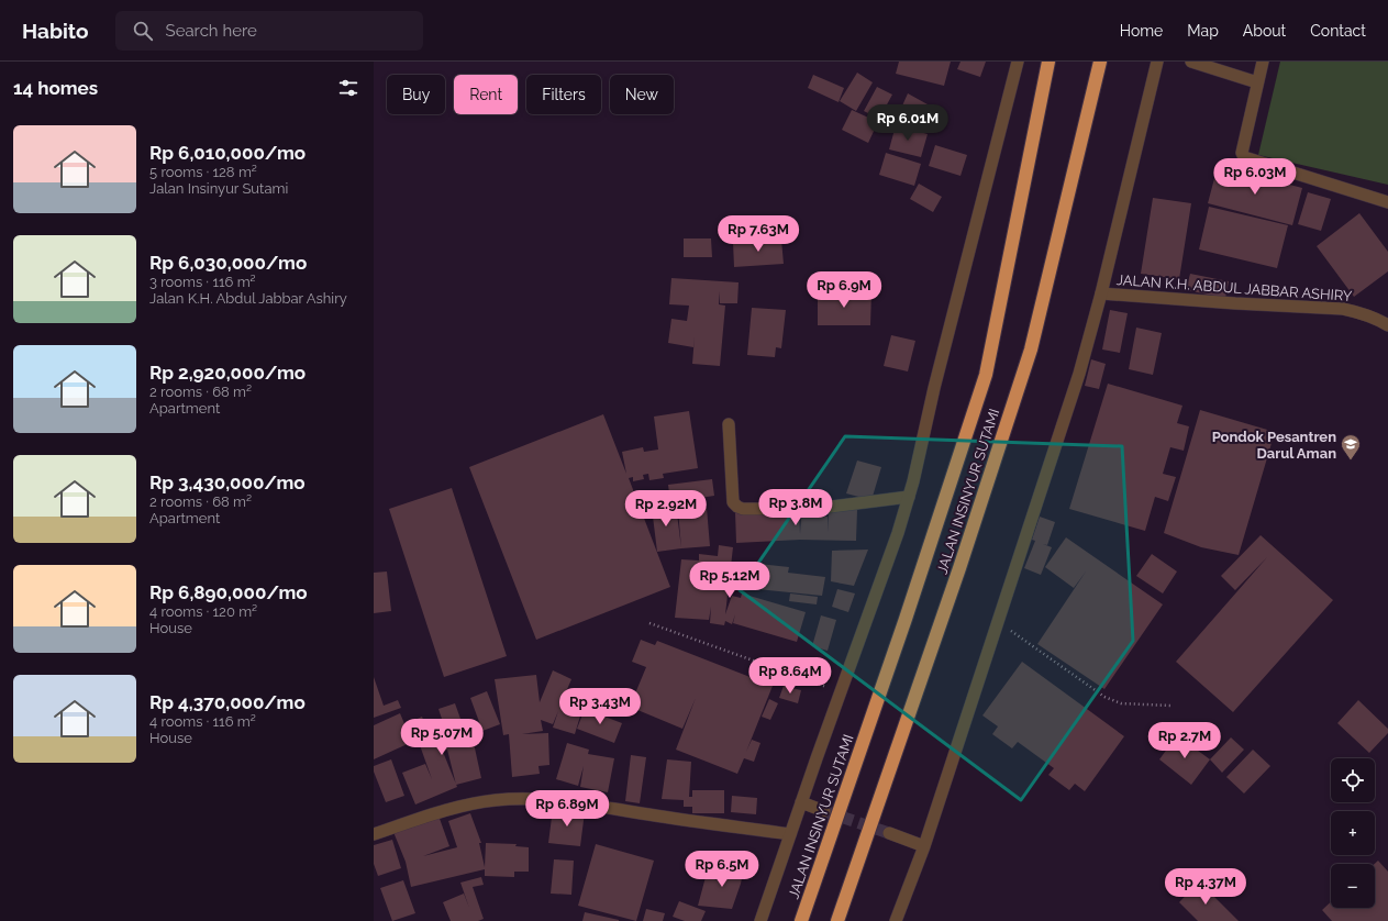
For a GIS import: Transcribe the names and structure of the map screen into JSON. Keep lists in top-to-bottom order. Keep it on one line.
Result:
{"streets":{"highway":["JALAN INSINYUR SUTAMI"],"street":["JALAN K.H. ABDUL JABBAR ASHIRY"]},"places":{"school or university":["Pondok Pesantren Darul Aman"]},"page":{"header":"Habito","search":"Search here","nav":["Home","Map","About","Contact"],"heading":"14 homes","chip":["Buy","Rent","Filters","New"],"price":["Rp 6.01M","Rp 6.03M","Rp 7.63M","Rp 6.9M","Rp 3.8M","Rp 2.92M","Rp 5.12M","Rp 8.64M","Rp 3.43M","Rp 5.07M","Rp 2.7M","Rp 6.89M","Rp 6.5M","Rp 4.37M"],"list":[{"name":"Rp 6,010,000/mo","note":"5 rooms · 128 m² · Jalan Insinyur Sutami"},{"name":"Rp 6,030,000/mo","note":"3 rooms · 116 m² · Jalan K.H. Abdul Jabbar Ashiry"},{"name":"Rp 2,920,000/mo","note":"2 rooms · 68 m² · Apartment"},{"name":"Rp 3,430,000/mo","note":"2 rooms · 68 m² · Apartment"},{"name":"Rp 6,890,000/mo","note":"4 rooms · 120 m² · House"},{"name":"Rp 4,370,000/mo","note":"4 rooms · 116 m² · House"}],"map_buttons":["+","−"]}}
